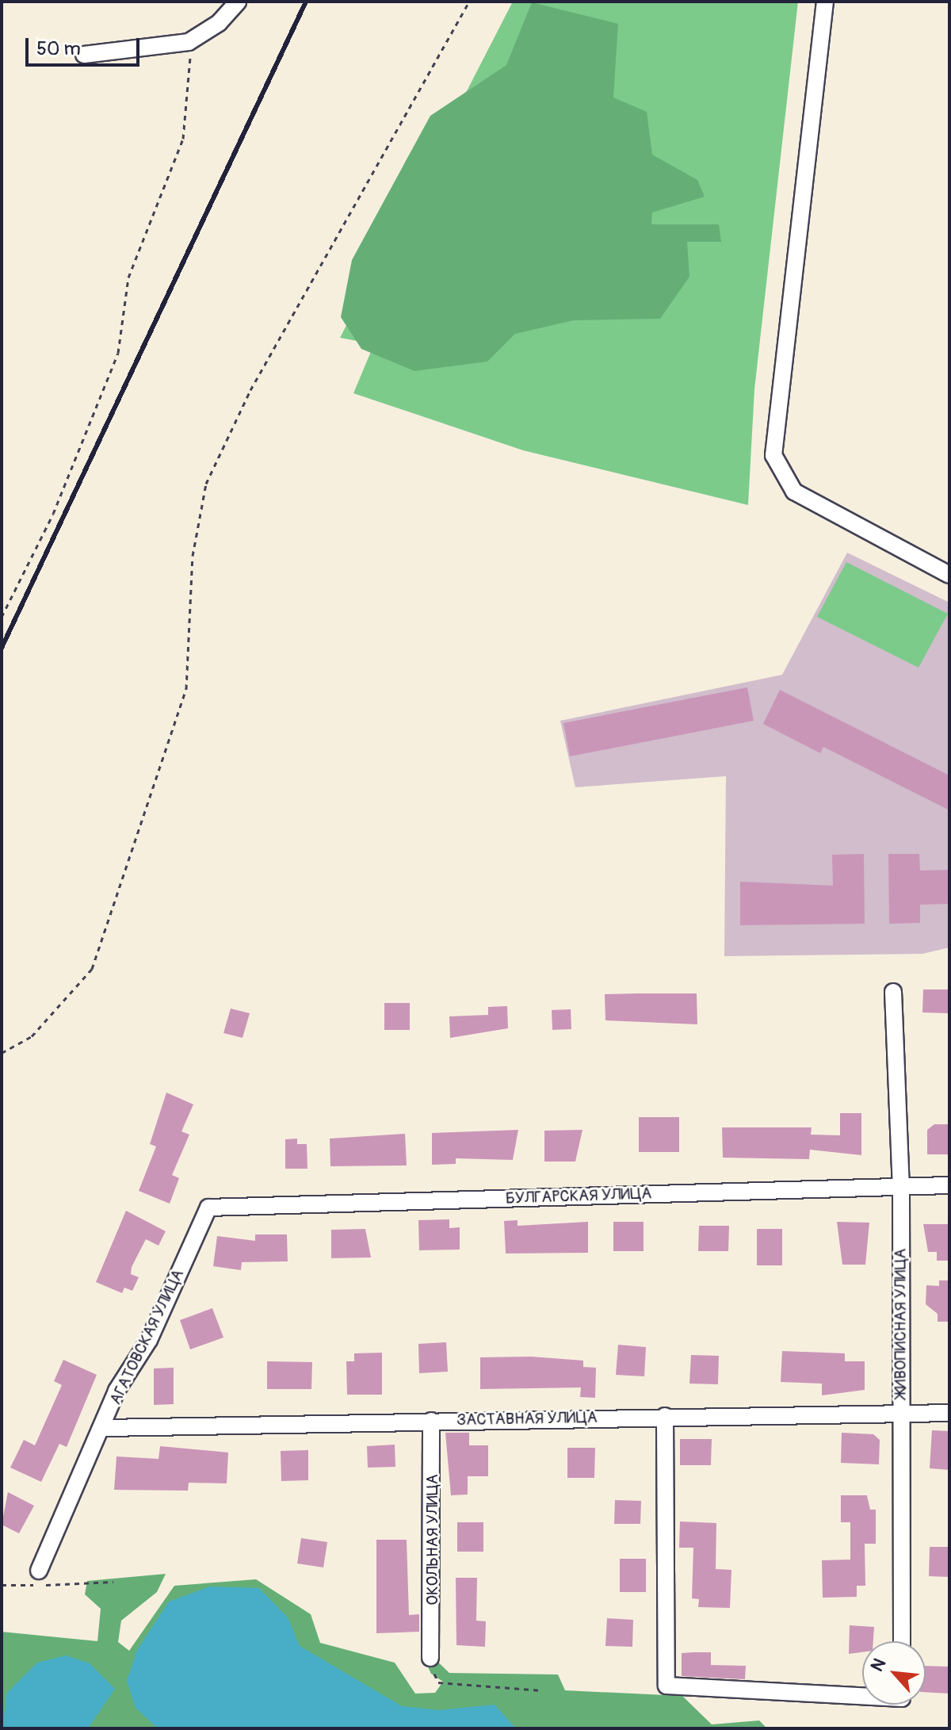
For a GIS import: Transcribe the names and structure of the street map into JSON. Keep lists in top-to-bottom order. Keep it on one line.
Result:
{"streets":{"street":["БУЛГАРСКАЯ УЛИЦА","ЖИВОПИСНАЯ УЛИЦА","АГАТОВСКАЯ УЛИЦА","ЗАСТАВНАЯ УЛИЦА","ОКОЛЬНАЯ УЛИЦА"]},"crossings":[["БУЛГАРСКАЯ УЛИЦА","ЖИВОПИСНАЯ УЛИЦА"],["БУЛГАРСКАЯ УЛИЦА","АГАТОВСКАЯ УЛИЦА"],["ЖИВОПИСНАЯ УЛИЦА","ЗАСТАВНАЯ УЛИЦА"],["АГАТОВСКАЯ УЛИЦА","ЗАСТАВНАЯ УЛИЦА"],["ЗАСТАВНАЯ УЛИЦА","ОКОЛЬНАЯ УЛИЦА"]],"scale_bar":"50 m","north":"top left"}
